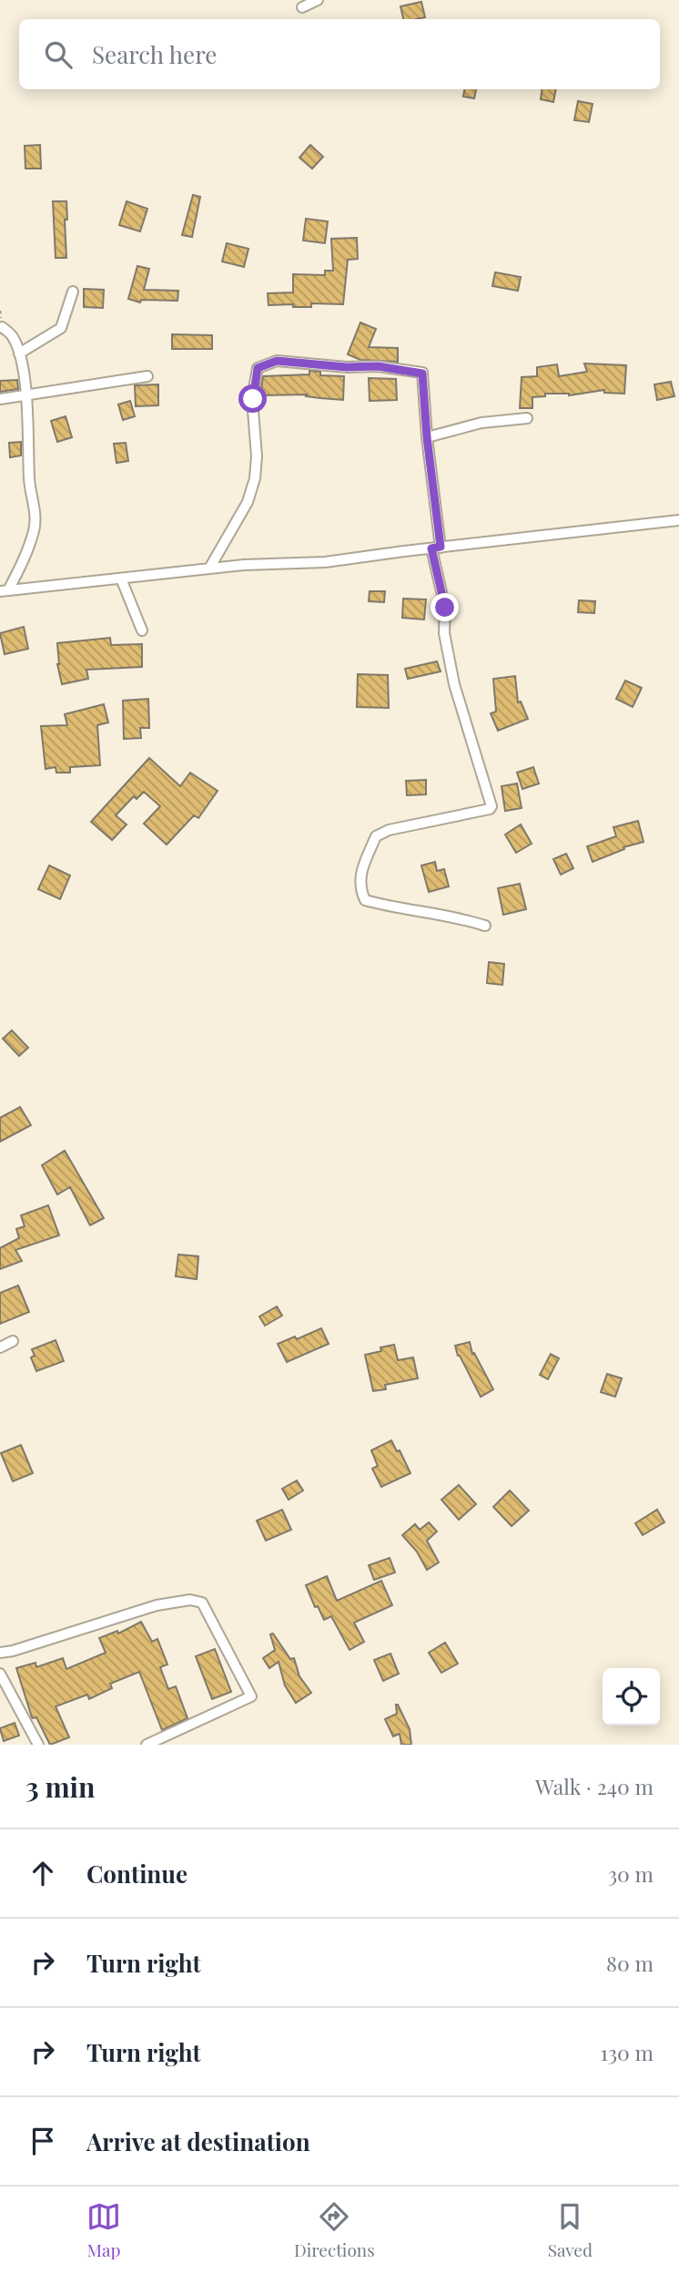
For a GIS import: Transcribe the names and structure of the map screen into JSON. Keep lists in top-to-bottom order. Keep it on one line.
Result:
{"page":{"search":"Search here","heading":["3 min","Walk · 240 m"],"list":[["Continue","30 m"],["Turn right","80 m"],["Turn right","130 m"],"Arrive at destination"],"nav":["Map","Directions","Saved"]}}
